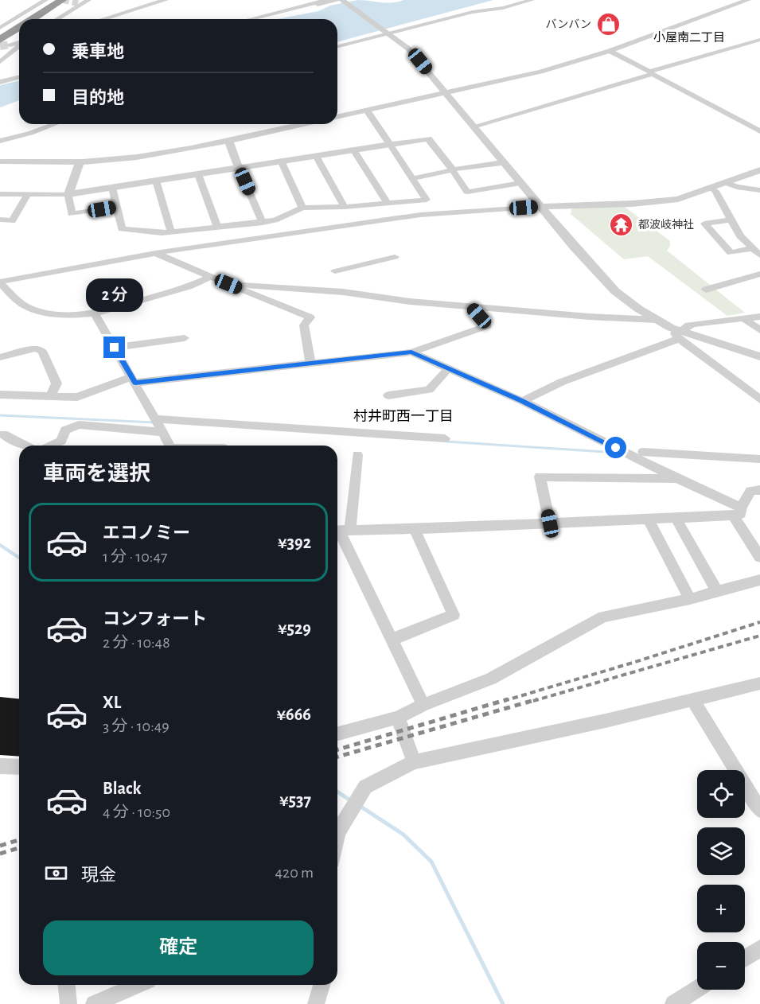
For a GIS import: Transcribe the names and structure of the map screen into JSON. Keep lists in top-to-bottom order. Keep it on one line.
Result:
{"districts":["小屋南二丁目","村井町西一丁目"],"places":{"shop":["バンバン"],"temple":["都波岐神社"]},"page":{"banner":["乗車地","目的地"],"bubble":"2 分","heading":"車両を選択","list":[{"name":"エコノミー","note":"1 分 · 10:47","value":"¥392"},{"name":"コンフォート","note":"2 分 · 10:48","value":"¥529"},{"name":"XL","note":"3 分 · 10:49","value":"¥666"},{"name":"Black","note":"4 分 · 10:50","value":"¥537"}],"map_buttons":["+","−"],"pay":["現金","420 m"],"buttons":"確定"}}
